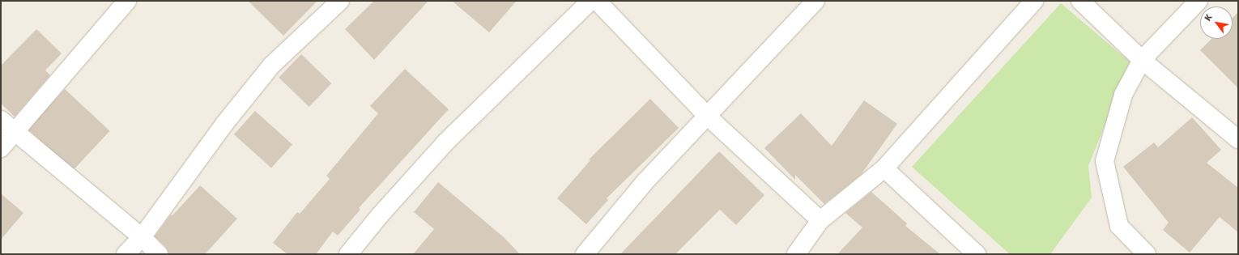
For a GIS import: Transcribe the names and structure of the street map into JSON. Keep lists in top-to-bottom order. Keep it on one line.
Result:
{"north":"top left"}
